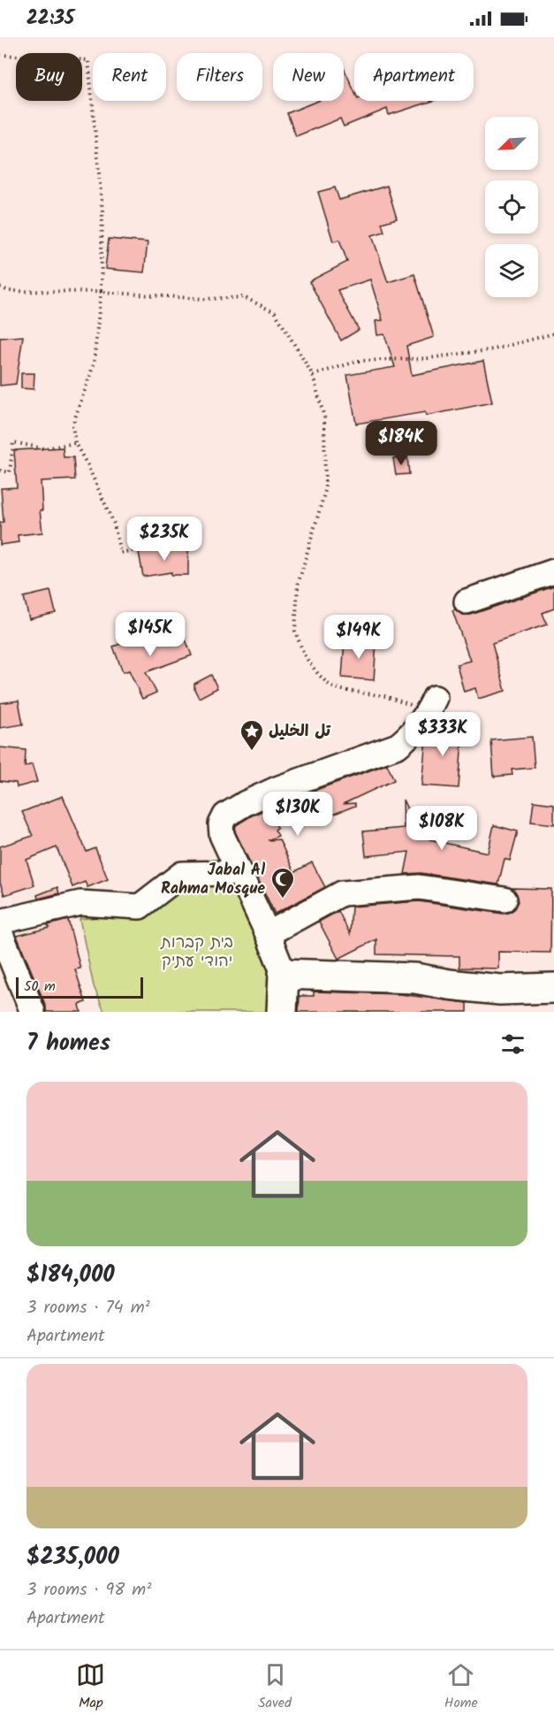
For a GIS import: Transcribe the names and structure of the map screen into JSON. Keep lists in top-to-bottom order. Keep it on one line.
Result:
{"parks":["בית קברות יהודי עתיק"],"places":{"place":["تل الخليل"],"mosque":["Jabal Al Rahma Mosque"]},"scale_bar":"50 m","north":"bottom left","page":{"status":"22:35","chip":["Buy","Rent","Filters","New","Apartment"],"price":["$184K","$235K","$145K","$149K","$333K","$130K","$108K"],"scale":"50 m","heading":"7 homes","list":[{"name":"$184,000","note":"3 rooms · 74 m² · Apartment"},{"name":"$235,000","note":"3 rooms · 98 m² · Apartment"}],"tabs":["Map","Saved","Home"]}}
